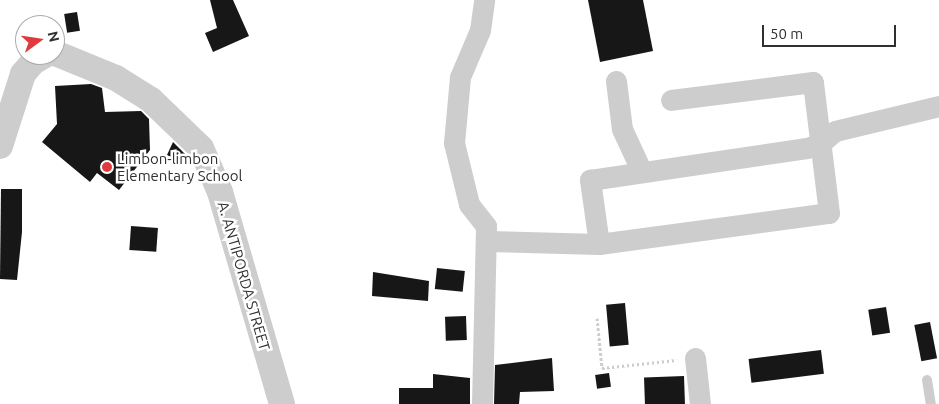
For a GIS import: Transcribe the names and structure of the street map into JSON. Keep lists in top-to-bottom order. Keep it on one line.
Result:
{"streets":{"street":["A. ANTIPORDA STREET"]},"places":["Limbon-limbon Elementary School"],"scale_bar":"50 m","north":"right"}
